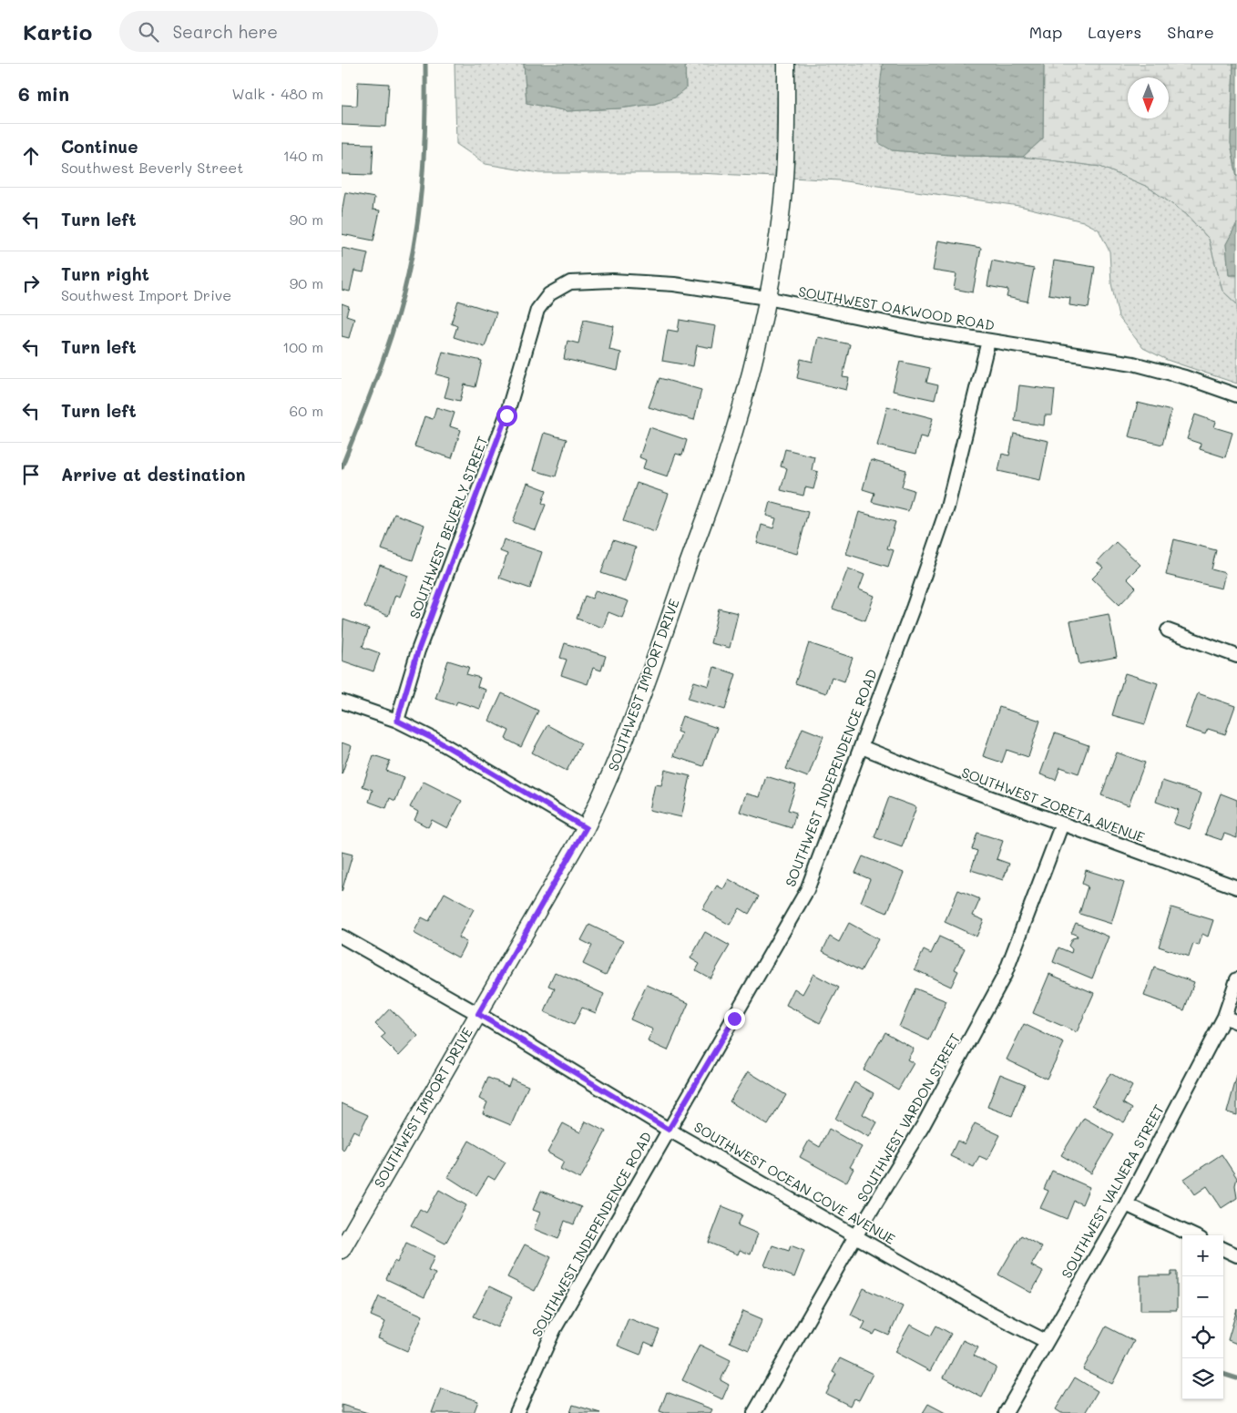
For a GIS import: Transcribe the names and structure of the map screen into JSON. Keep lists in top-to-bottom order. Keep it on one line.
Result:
{"streets":{"street":["SOUTHWEST OAKWOOD ROAD","SOUTHWEST BEVERLY STREET","SOUTHWEST IMPORT DRIVE","SOUTHWEST INDEPENDENCE ROAD","SOUTHWEST ZORETA AVENUE","SOUTHWEST VARDON STREET","SOUTHWEST OCEAN COVE AVENUE","SOUTHWEST VALNERA STREET"]},"crossings":[["SOUTHWEST OAKWOOD ROAD","SOUTHWEST BEVERLY STREET"],["SOUTHWEST OAKWOOD ROAD","SOUTHWEST IMPORT DRIVE"],["SOUTHWEST OAKWOOD ROAD","SOUTHWEST INDEPENDENCE ROAD"],["SOUTHWEST IMPORT DRIVE","SOUTHWEST OCEAN COVE AVENUE"],["SOUTHWEST INDEPENDENCE ROAD","SOUTHWEST ZORETA AVENUE"],["SOUTHWEST INDEPENDENCE ROAD","SOUTHWEST OCEAN COVE AVENUE"],["SOUTHWEST ZORETA AVENUE","SOUTHWEST VARDON STREET"],["SOUTHWEST VARDON STREET","SOUTHWEST OCEAN COVE AVENUE"],["SOUTHWEST OCEAN COVE AVENUE","SOUTHWEST VALNERA STREET"]],"north":"bottom","page":{"header":"Kartio","search":"Search here","nav":["Map","Layers","Share"],"heading":["6 min","Walk · 480 m"],"list":[["Continue","Southwest Beverly Street","140 m"],["Turn left","90 m"],["Turn right","Southwest Import Drive","90 m"],["Turn left","100 m"],["Turn left","60 m"],"Arrive at destination"],"map_buttons":["+","−"]}}
